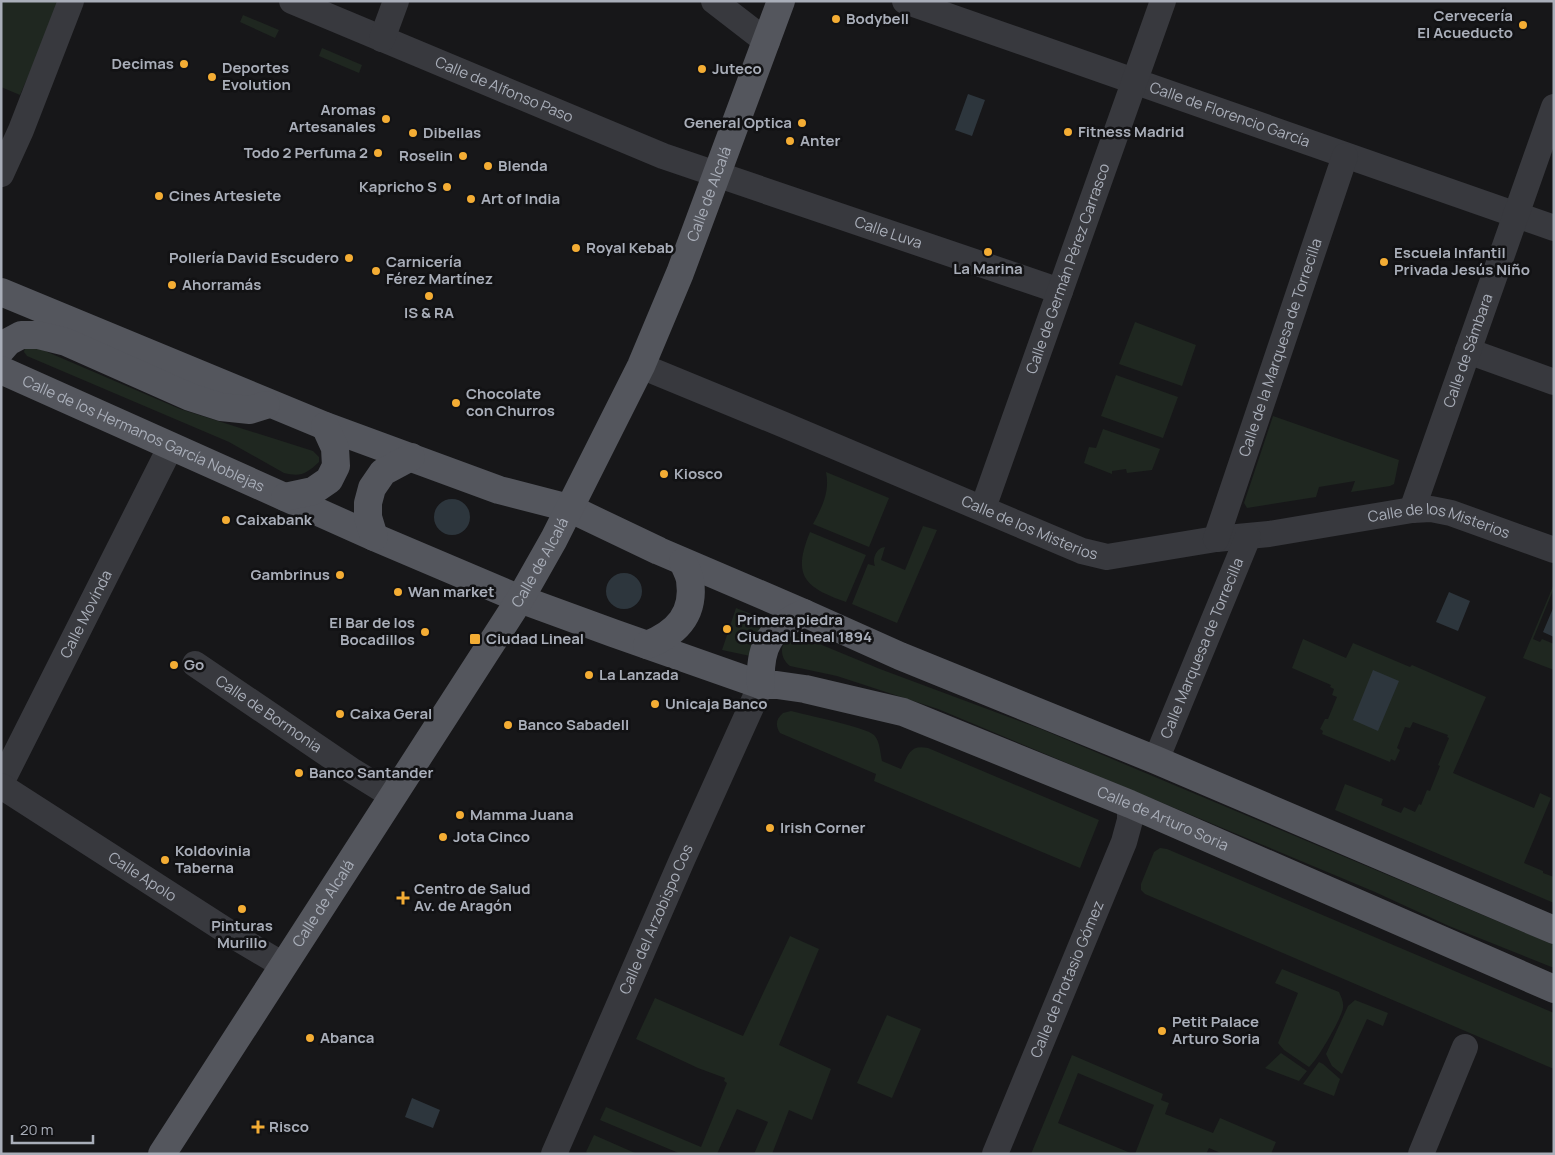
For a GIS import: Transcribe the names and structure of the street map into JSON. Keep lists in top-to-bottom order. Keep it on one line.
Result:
{"streets":{"main road":["Calle de Alcalá","Calle de los Hermanos García Noblejas","Calle de Arturo Soria"],"street":["Calle de Alfonso Paso","Calle de Florencio García","Calle Luva","Calle de Germán Pérez Carrasco","Calle de la Marquesa de Torrecilla","Calle de Sámbara","Calle de los Misterios","Calle Movínda","Calle Marquesa de Torrecilla","Calle de Bormonia","Calle Apolo","Calle del Arzobispo Cos","Calle de Protasio Gómez"]},"crossings":[["Calle de Alfonso Paso","Calle de Alcalá"],["Calle de Alfonso Paso","Calle Luva"],["Calle de Florencio García","Calle de Germán Pérez Carrasco"],["Calle de Florencio García","Calle de la Marquesa de Torrecilla"],["Calle de Florencio García","Calle de Sámbara"],["Calle de Alcalá","Calle Luva"],["Calle de Alcalá","Calle de los Hermanos García Noblejas"],["Calle de Alcalá","Calle de los Misterios"],["Calle de Alcalá","Calle de Bormonia"],["Calle de Alcalá","Calle de Arturo Soria"],["Calle de Alcalá","Calle Apolo"],["Calle Luva","Calle de Germán Pérez Carrasco"],["Calle de Germán Pérez Carrasco","Calle de los Misterios"],["Calle de la Marquesa de Torrecilla","Calle de los Misterios"],["Calle de Sámbara","Calle de los Misterios"],["Calle de los Hermanos García Noblejas","Calle Movínda"],["Calle de los Hermanos García Noblejas","Calle de Arturo Soria"],["Calle de los Misterios","Calle Marquesa de Torrecilla"],["Calle Movínda","Calle Apolo"],["Calle de Arturo Soria","Calle del Arzobispo Cos"],["Calle de Arturo Soria","Calle de Protasio Gómez"]],"places":{"other":["Bodybell","Cervecería El Acueducto","Decimas","Juteco","Deportes Evolution","Aromas Artesanales","General Optica","Fitness Madrid","Dibellas","Anter","Todo 2 Perfuma 2","Roselin","Blenda","Kapricho S","Cines Artesiete","Art of India","Royal Kebab","La Marina","Pollería David Escudero","Escuela Infantil Privada Jesús Niño","Carnicería Férez Martínez","Ahorramás","IS & RA","Chocolate con Churros","Kiosco","Caixabank","Gambrinus","Wan market","Primera piedra Ciudad Lineal 1894","El Bar de los Bocadillos","Go","La Lanzada","Unicaja Banco","Caixa Geral","Banco Sabadell","Banco Santander","Mamma Juana","Irish Corner","Jota Cinco","Koldovinia Taberna","Pinturas Murillo","Petit Palace Arturo Soria","Abanca"],"transit":["Ciudad Lineal"],"health":["Centro de Salud Av. de Aragón","Risco"]},"scale_bar":"20 m"}
